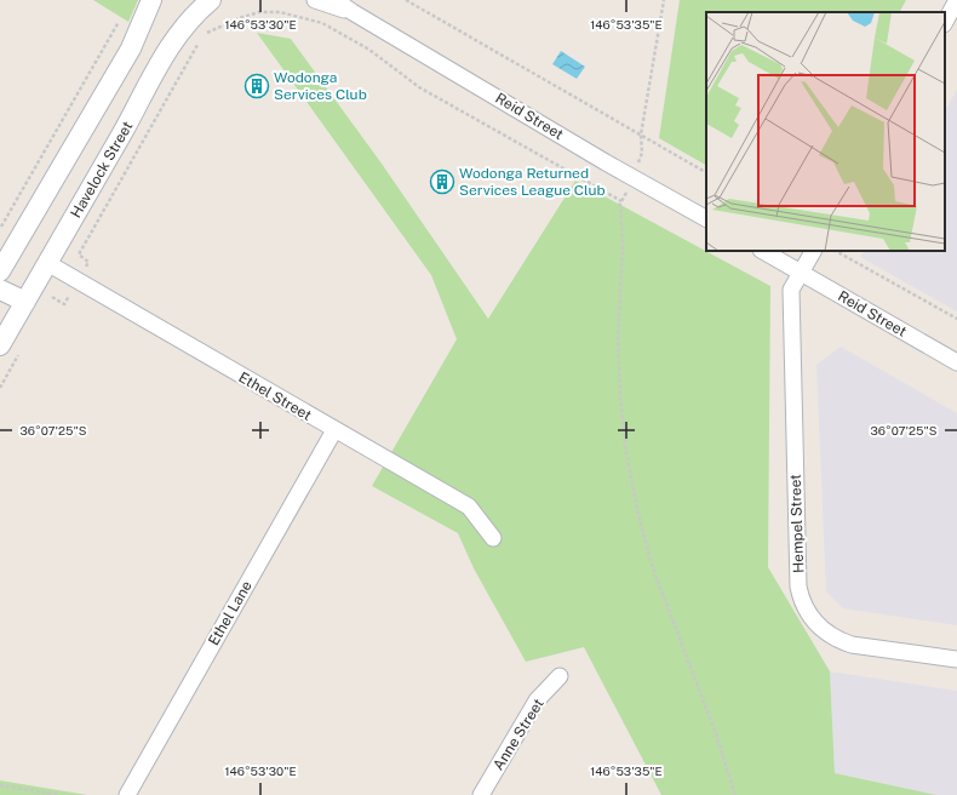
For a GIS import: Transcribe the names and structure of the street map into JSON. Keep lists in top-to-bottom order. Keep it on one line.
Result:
{"streets":{"street":["Reid Street","Havelock Street","Ethel Street","Hempel Street","Ethel Lane","Anne Street"]},"crossings":[["Reid Street","Hempel Street"],["Havelock Street","Ethel Street"],["Ethel Street","Ethel Lane"]],"places":{"building":["Wodonga Services Club","Wodonga Returned Services League Club"]},"coordinates":["146°53'30\"E","146°53'35\"E","36°07'25\"S"]}
